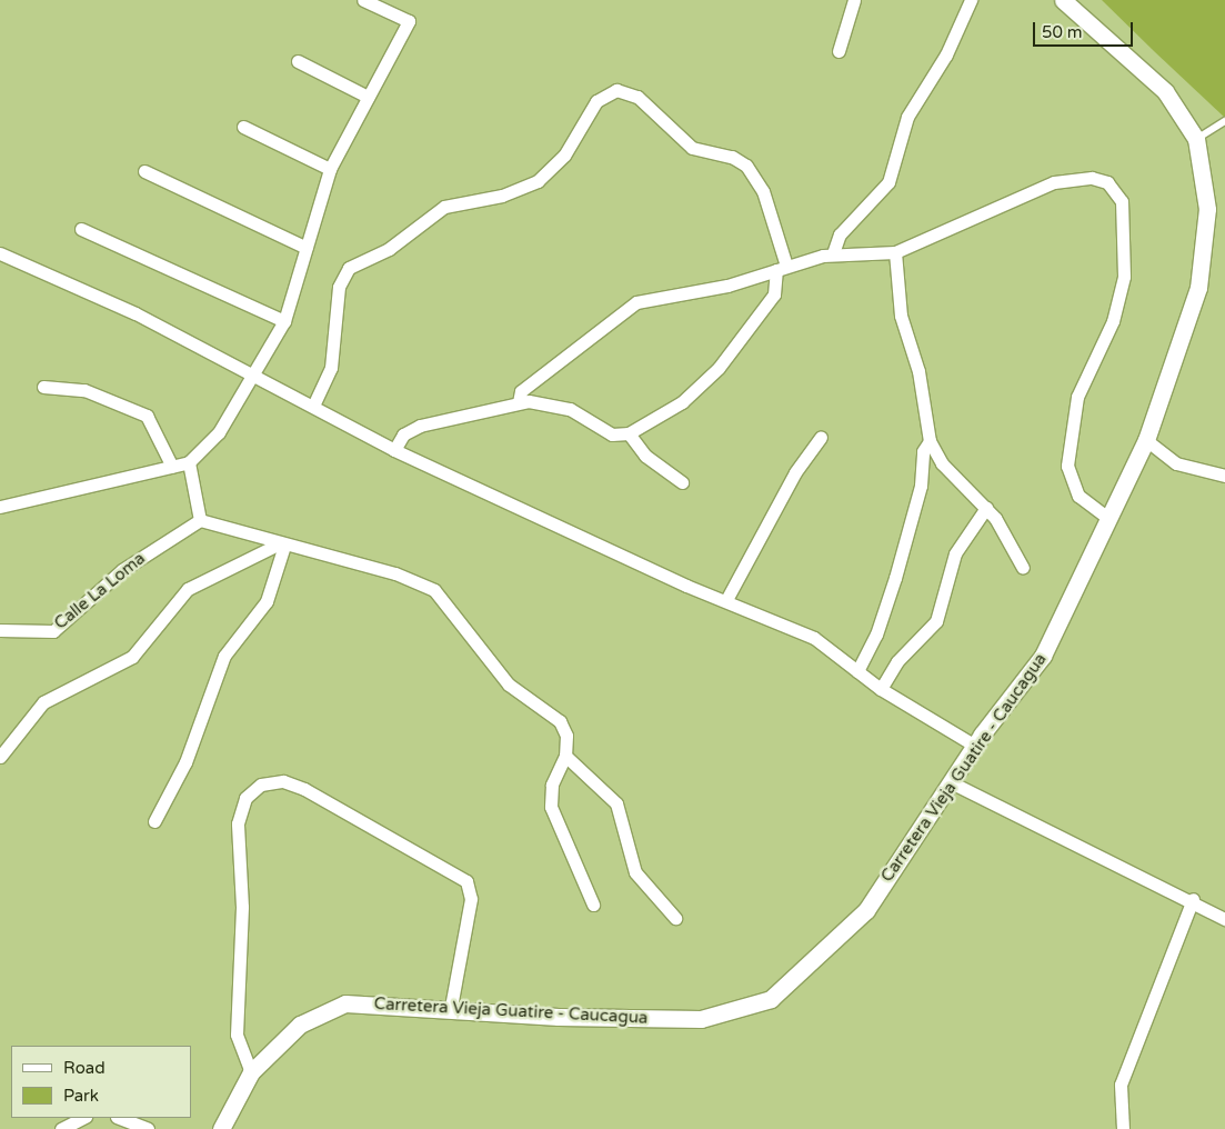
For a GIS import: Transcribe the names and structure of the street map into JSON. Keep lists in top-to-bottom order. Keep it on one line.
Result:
{"streets":{"main road":["Carretera Vieja Guatire - Caucagua"],"street":["Calle La Loma"]},"legend":["Road","Park"],"scale_bar":"50 m"}
